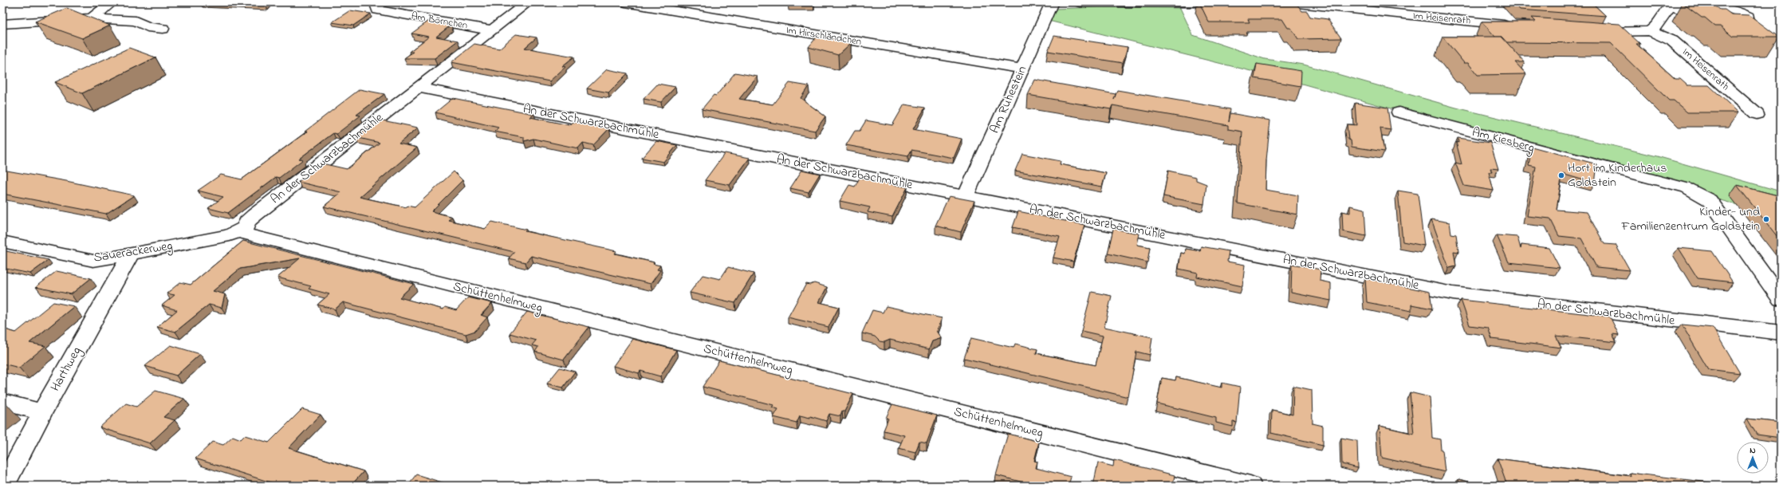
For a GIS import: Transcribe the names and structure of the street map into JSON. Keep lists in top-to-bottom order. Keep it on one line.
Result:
{"streets":{"street":["Im Heisenrath","Am Börnchen","Im Hirschländchen","Am Ruhestein","An der Schwarzbachmühle","Am Kiesberg","Sauerackerweg","Schüttenhelmweg","Harthweg"]},"crossings":[["Am Börnchen","An der Schwarzbachmühle"],["Im Hirschländchen","Am Ruhestein"],["Am Ruhestein","An der Schwarzbachmühle"],["An der Schwarzbachmühle","Sauerackerweg"],["An der Schwarzbachmühle","Schüttenhelmweg"],["Sauerackerweg","Schüttenhelmweg"],["Sauerackerweg","Harthweg"]],"places":["Hort im Kinderhaus Goldstein","Kinder- und Familienzentrum Goldstein"],"north":"top"}
